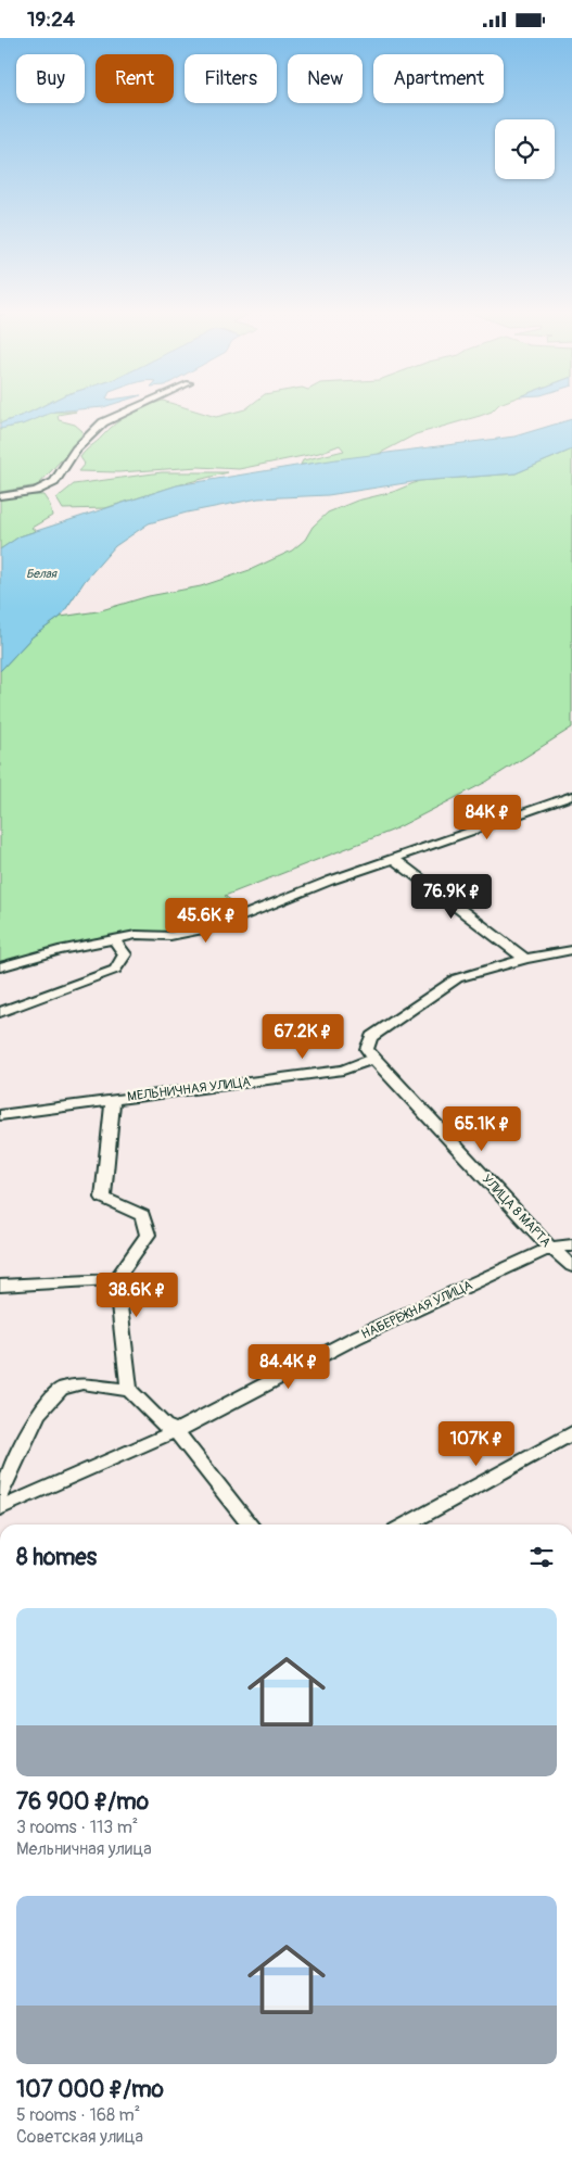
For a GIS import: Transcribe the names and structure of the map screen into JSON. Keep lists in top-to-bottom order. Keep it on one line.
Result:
{"streets":{"street":["МЕЛЬНИЧНАЯ УЛИЦА","УЛИЦА 8 МАРТА","НАБЕРЕЖНАЯ УЛИЦА"]},"crossings":[["МЕЛЬНИЧНАЯ УЛИЦА","УЛИЦА 8 МАРТА"],["УЛИЦА 8 МАРТА","НАБЕРЕЖНАЯ УЛИЦА"]],"water":["Белая"],"page":{"status":"19:24","chip":["Buy","Rent","Filters","New","Apartment"],"price":["84K ₽","76.9K ₽","45.6K ₽","67.2K ₽","65.1K ₽","38.6K ₽","84.4K ₽","107K ₽"],"heading":"8 homes","list":[{"name":"76 900 ₽/mo","note":"3 rooms · 113 m² · Мельничная улица"},{"name":"107 000 ₽/mo","note":"5 rooms · 168 m² · Советская улица"}]}}
